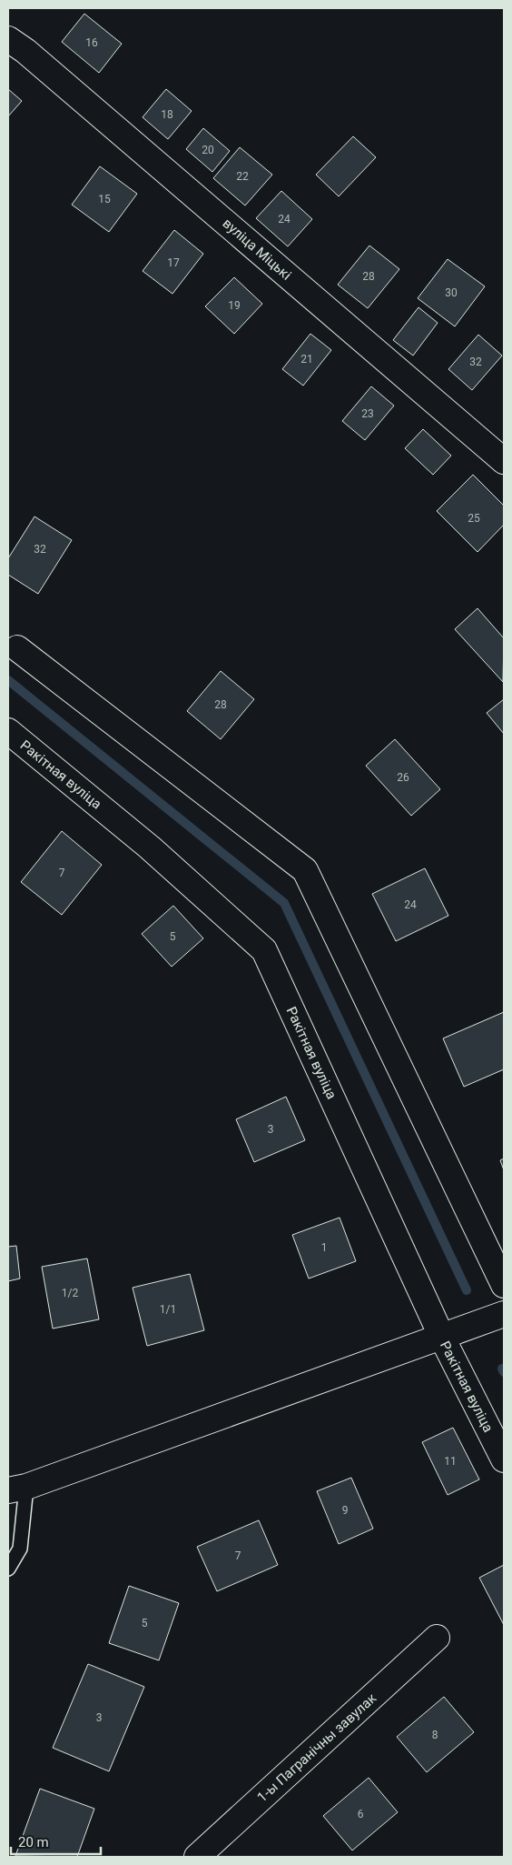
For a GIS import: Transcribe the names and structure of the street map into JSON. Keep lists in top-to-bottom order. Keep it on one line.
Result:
{"streets":{"street":["вуліца Міцькі","Ракітная вуліца","1-ы Пагранічны завулак"]},"house_numbers":["16","18","20","22","15","24","17","28","30","19","21","32","23","25","32","28","26","7","24","5","3","1","1/2","1/1","11","9","7","5","3","8","6"],"scale_bar":"20 m"}
